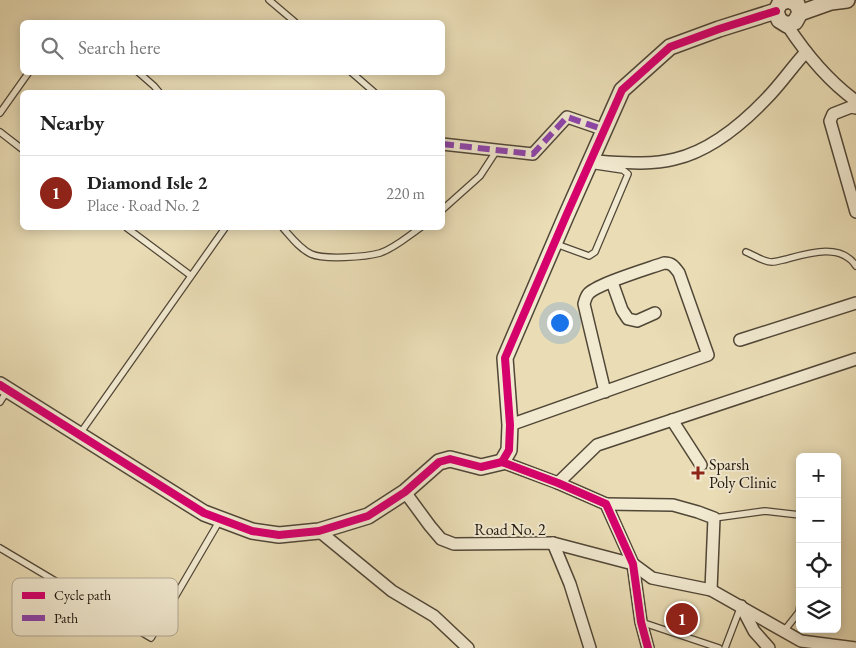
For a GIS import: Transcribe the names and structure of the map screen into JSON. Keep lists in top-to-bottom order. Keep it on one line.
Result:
{"streets":{"street":["Road No. 2"]},"places":{"health":["Sparsh Poly Clinic"]},"legend":["Cycle path","Path"],"page":{"search":"Search here","heading":"Nearby","list":[{"mark":"1","name":"Diamond Isle 2","note":"Place · Road No. 2","value":"220 m"}],"map_buttons":["+","−"],"pins":"1"}}
